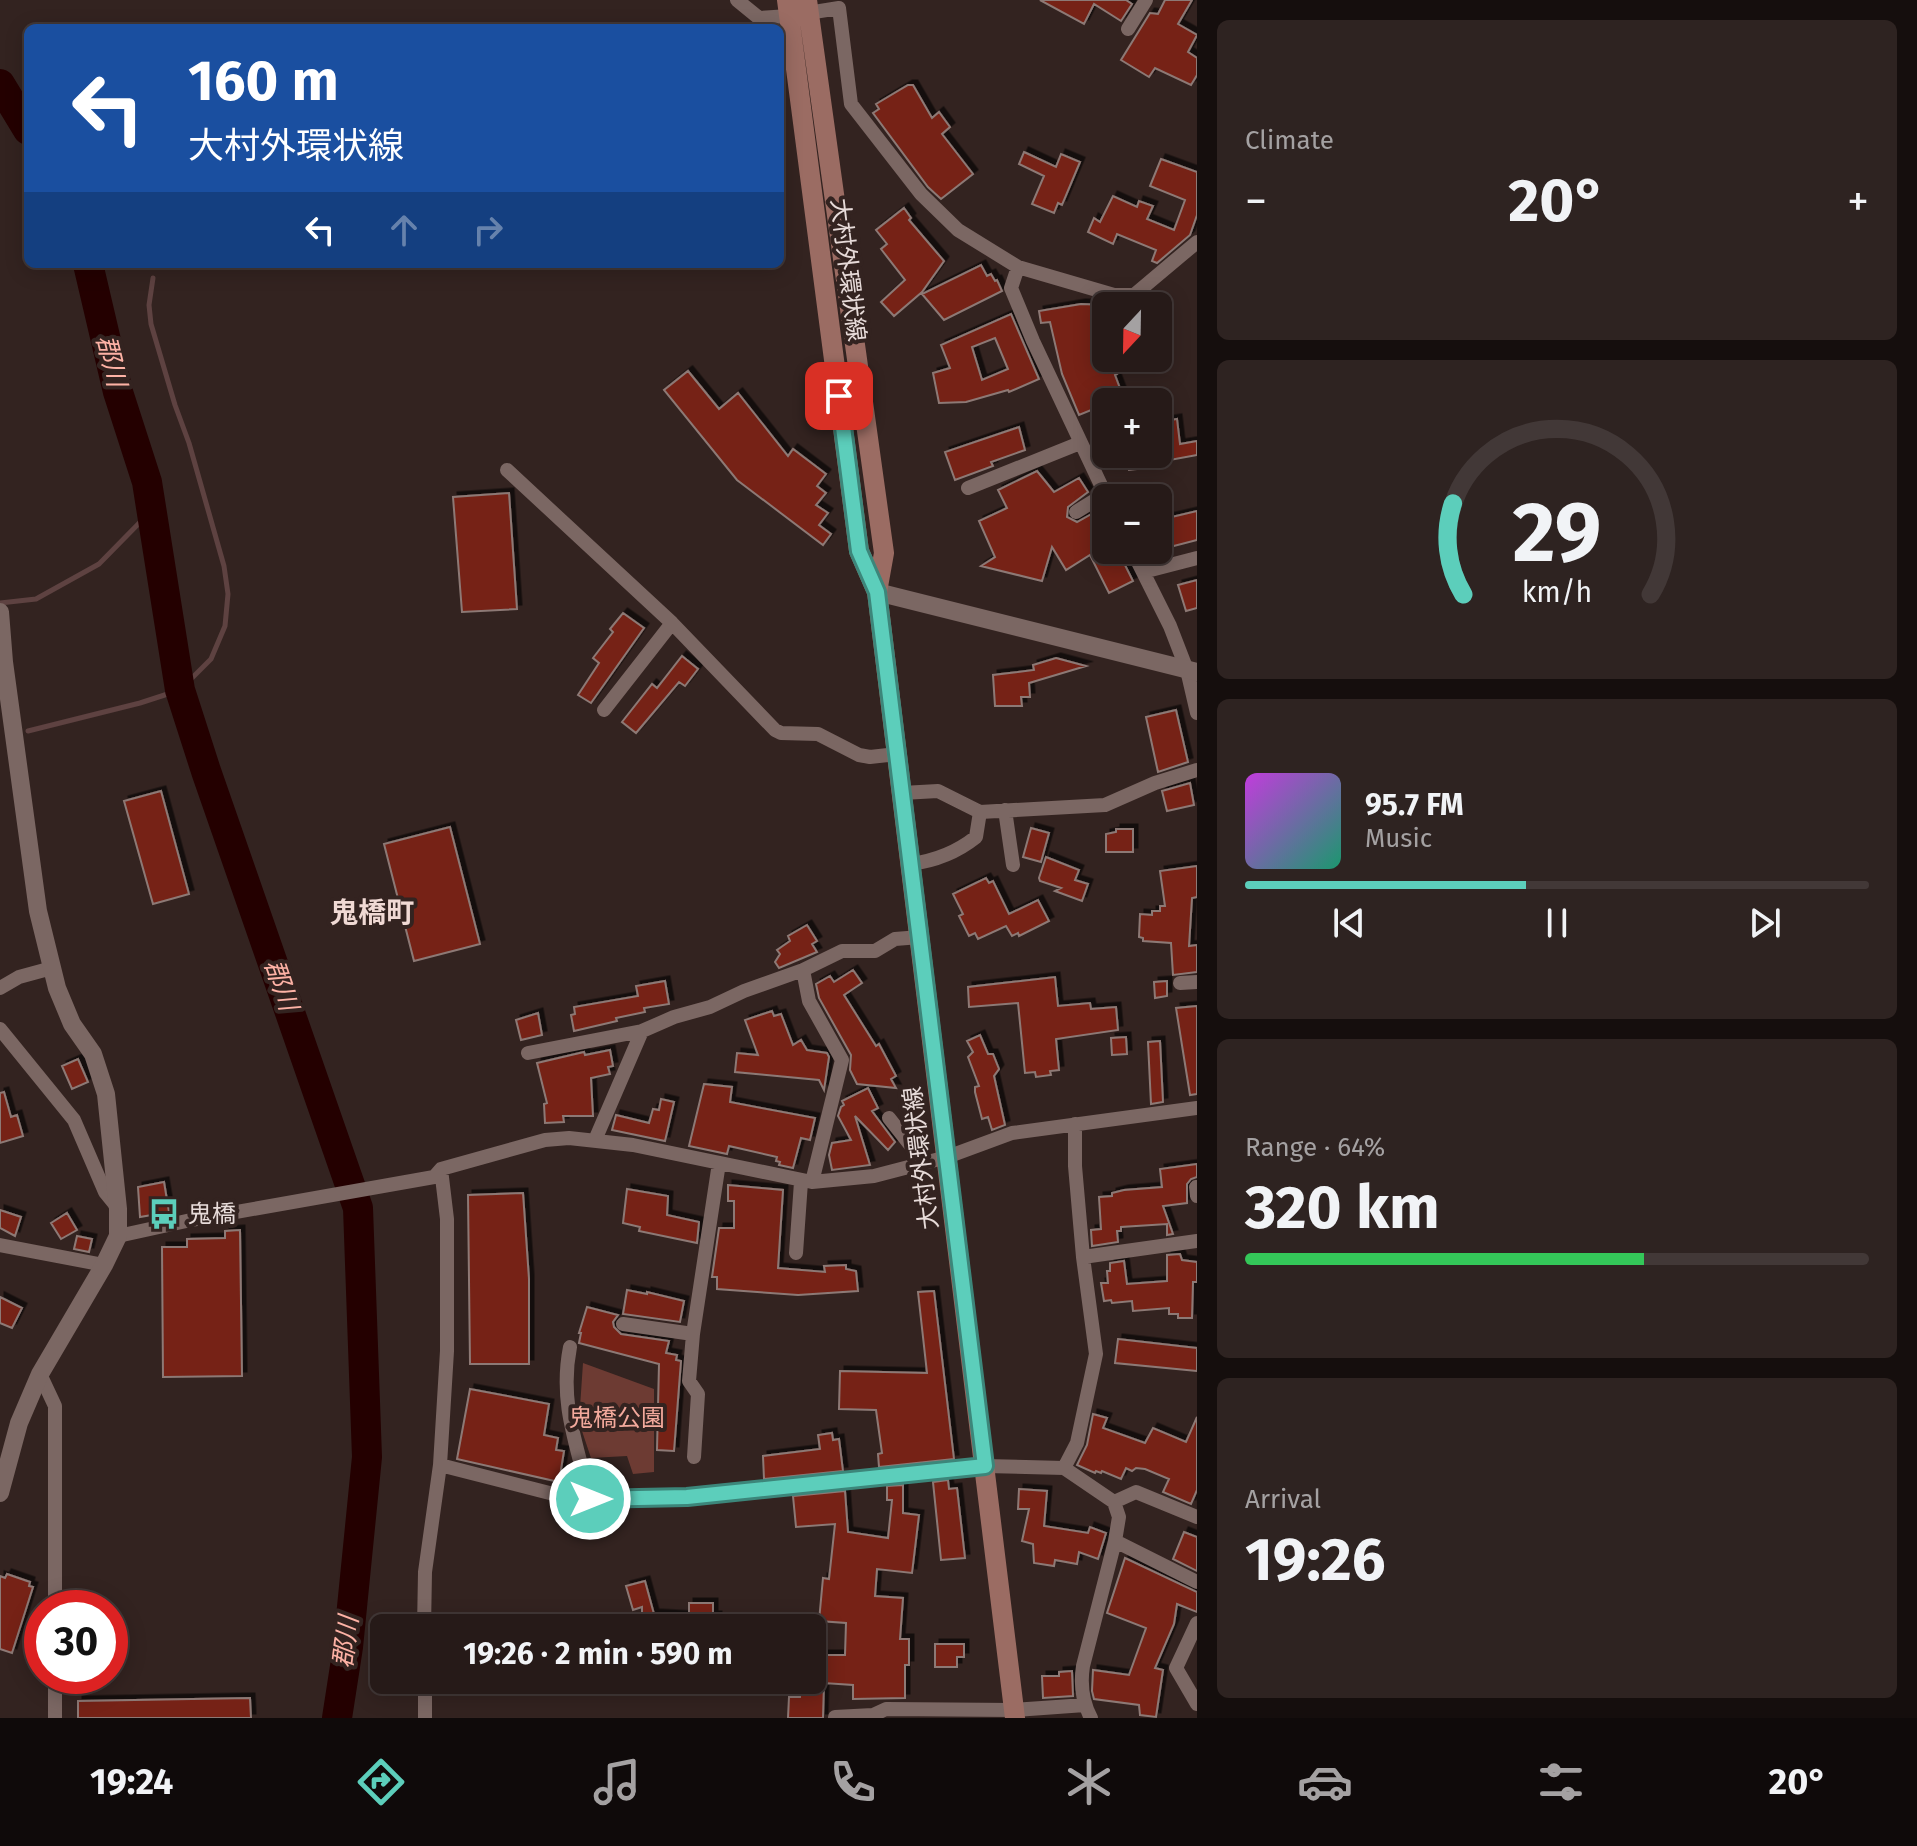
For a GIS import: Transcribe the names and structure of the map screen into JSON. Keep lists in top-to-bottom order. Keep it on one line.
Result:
{"streets":{"main road":["大村外環状線"]},"districts":["鬼橋町"],"water":["郡川"],"parks":["鬼橋公園"],"places":{"bus stop":["鬼橋"]},"north":"bottom","page":{"tile":["Climate",["Range · 64%","320 km"],["Arrival","19:26"]],"turn":["160 m","大村外環状線"],"heat":["−","20°","+"],"map_buttons":["+","−"],"song":["95.7 FM","Music"],"limit":"30","trip":"19:26 · 2 min · 590 m","tabs":["19:24","20°"],"gauge":["29","km/h"]}}
